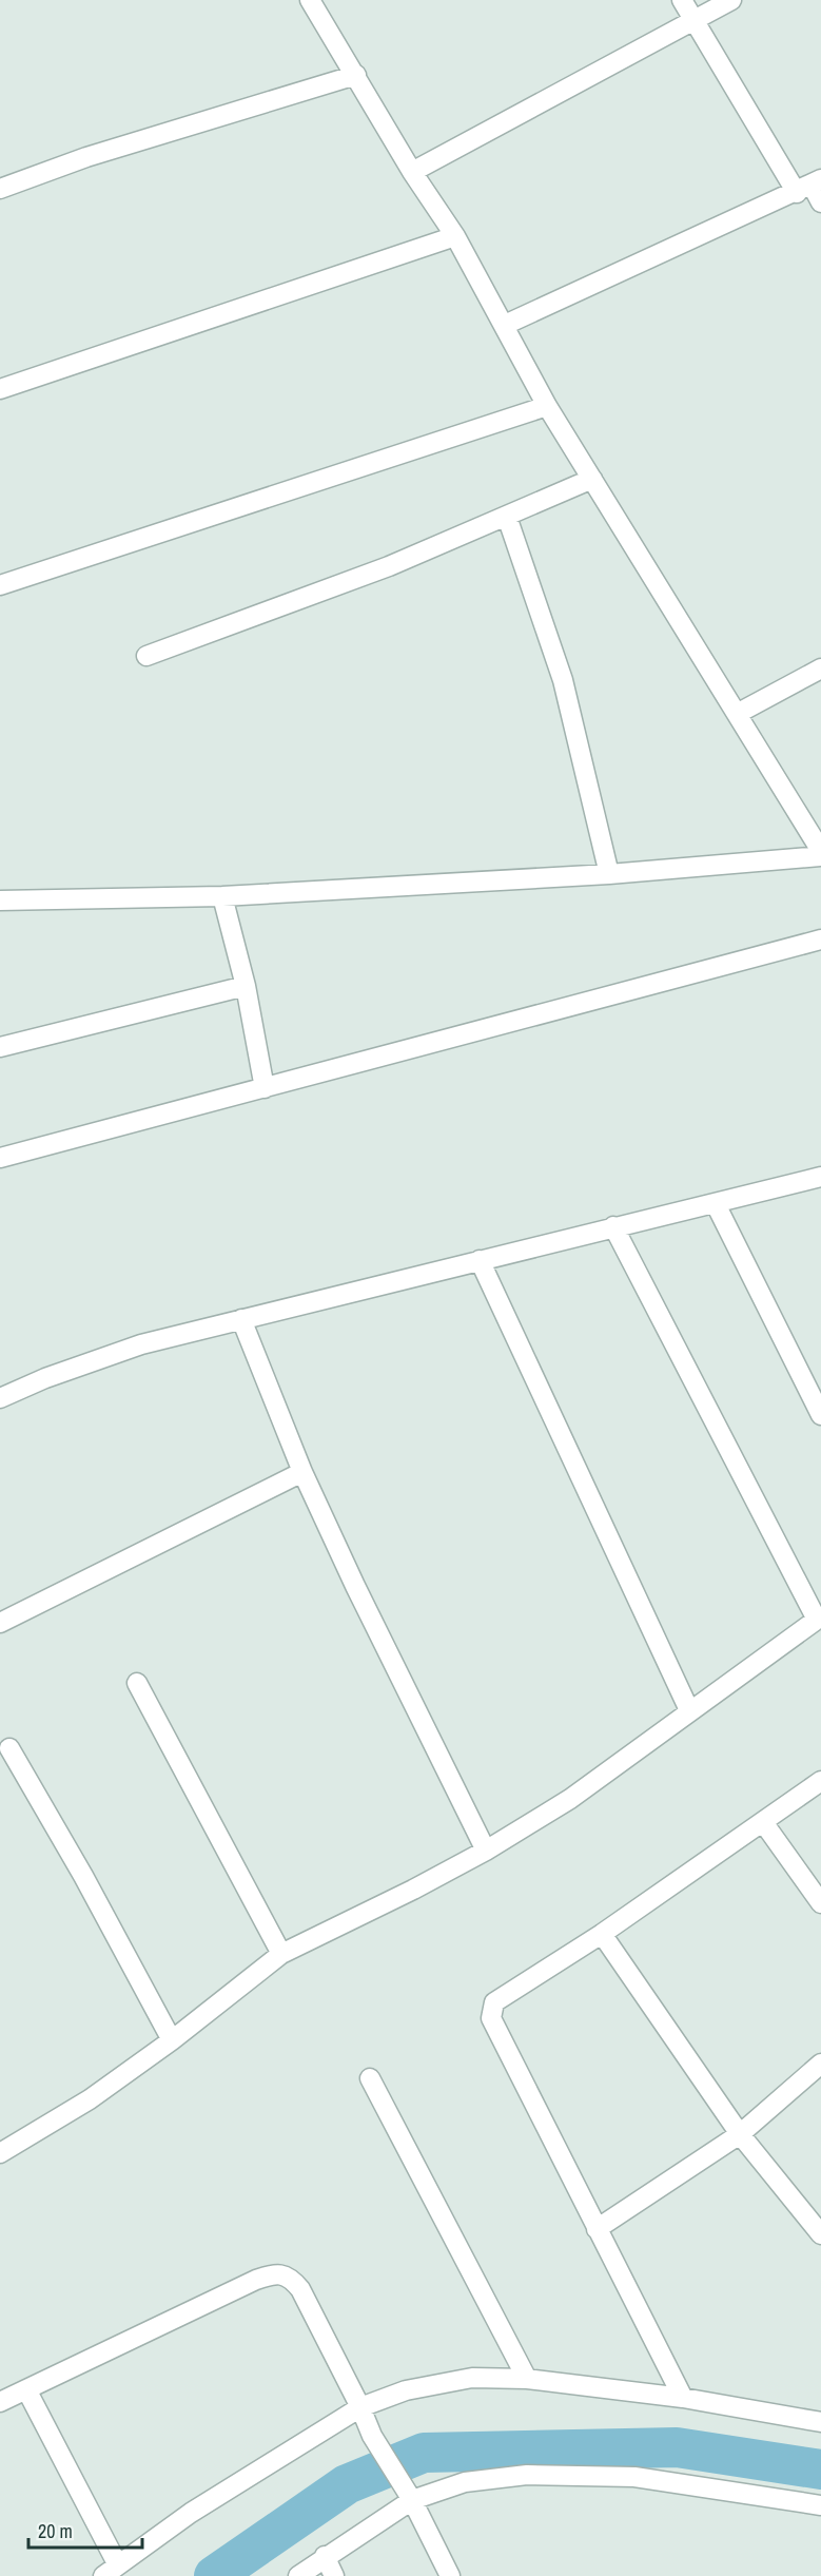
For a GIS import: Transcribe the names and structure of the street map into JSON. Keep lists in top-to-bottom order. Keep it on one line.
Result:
{"scale_bar":"20 m"}
